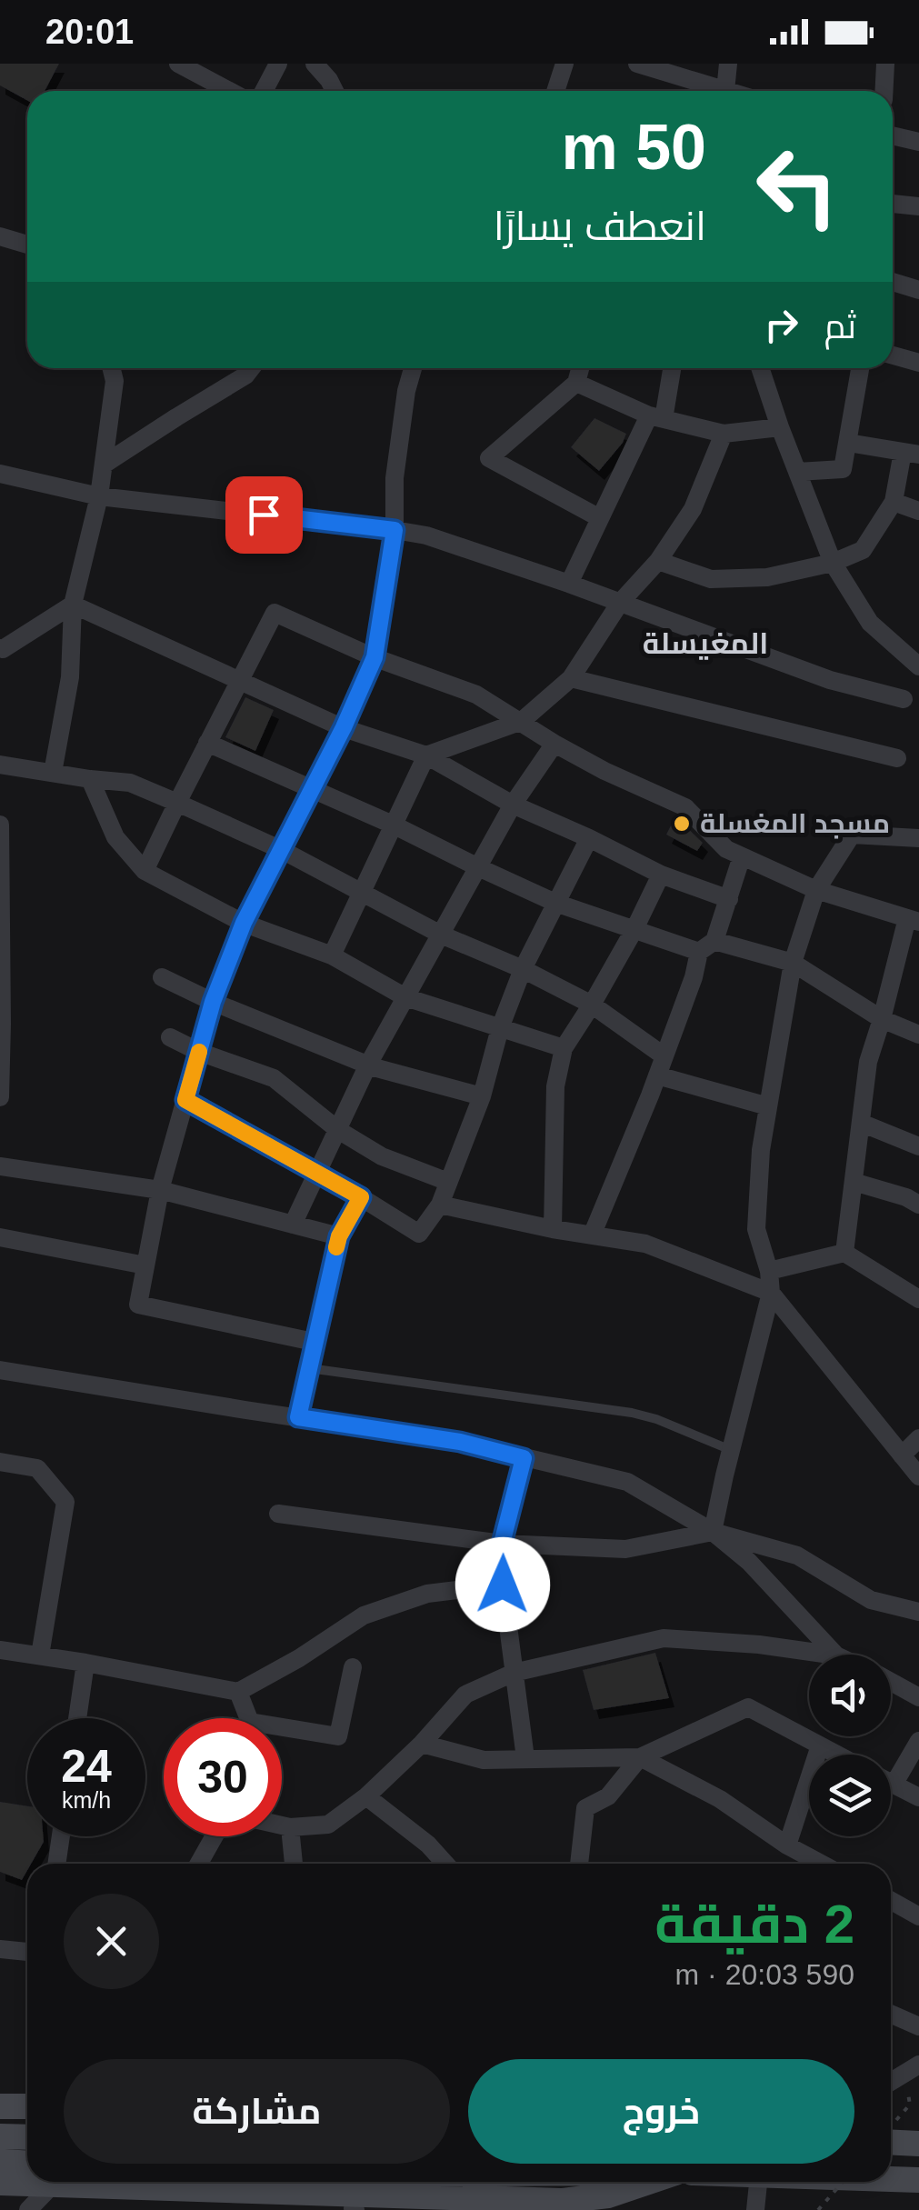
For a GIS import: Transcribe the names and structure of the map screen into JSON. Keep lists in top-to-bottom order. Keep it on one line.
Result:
{"districts":["المغيسلة"],"places":["مسجد المغسلة"],"page":{"status":"20:01","turn":["50 m","انعطف يسارًا"],"then":"ثم","speed":"24 km/h","limit":"30","heading":["2 دقيقة","590 m · 20:03"],"buttons":["خروج","مشاركة"]}}
